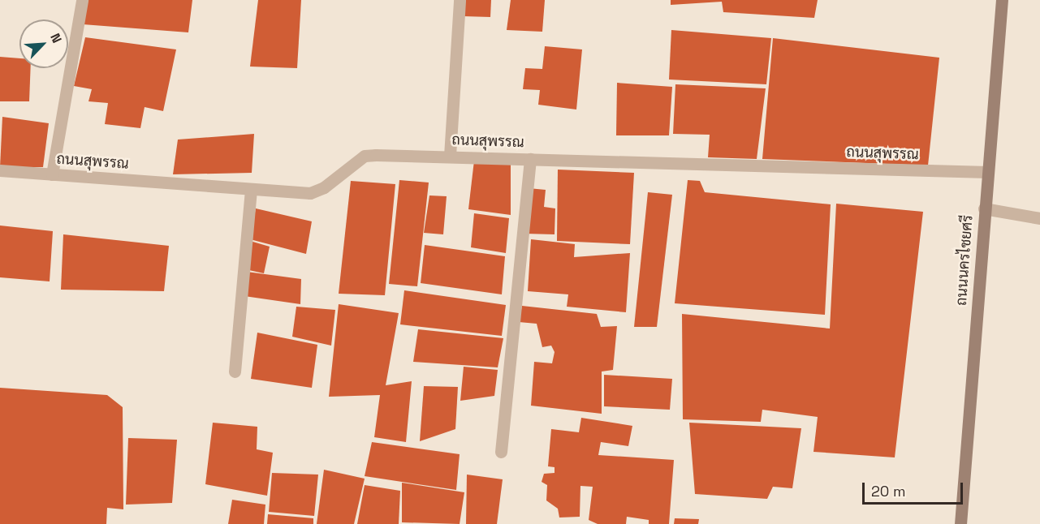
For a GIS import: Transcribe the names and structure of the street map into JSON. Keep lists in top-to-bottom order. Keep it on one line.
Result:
{"streets":{"main road":["ถนนนครไชยศรี"],"street":["ถนนสุพรรณ"]},"crossings":[["ถนนสุพรรณ","ถนนนครไชยศรี"]],"scale_bar":"20 m","north":"top right"}
